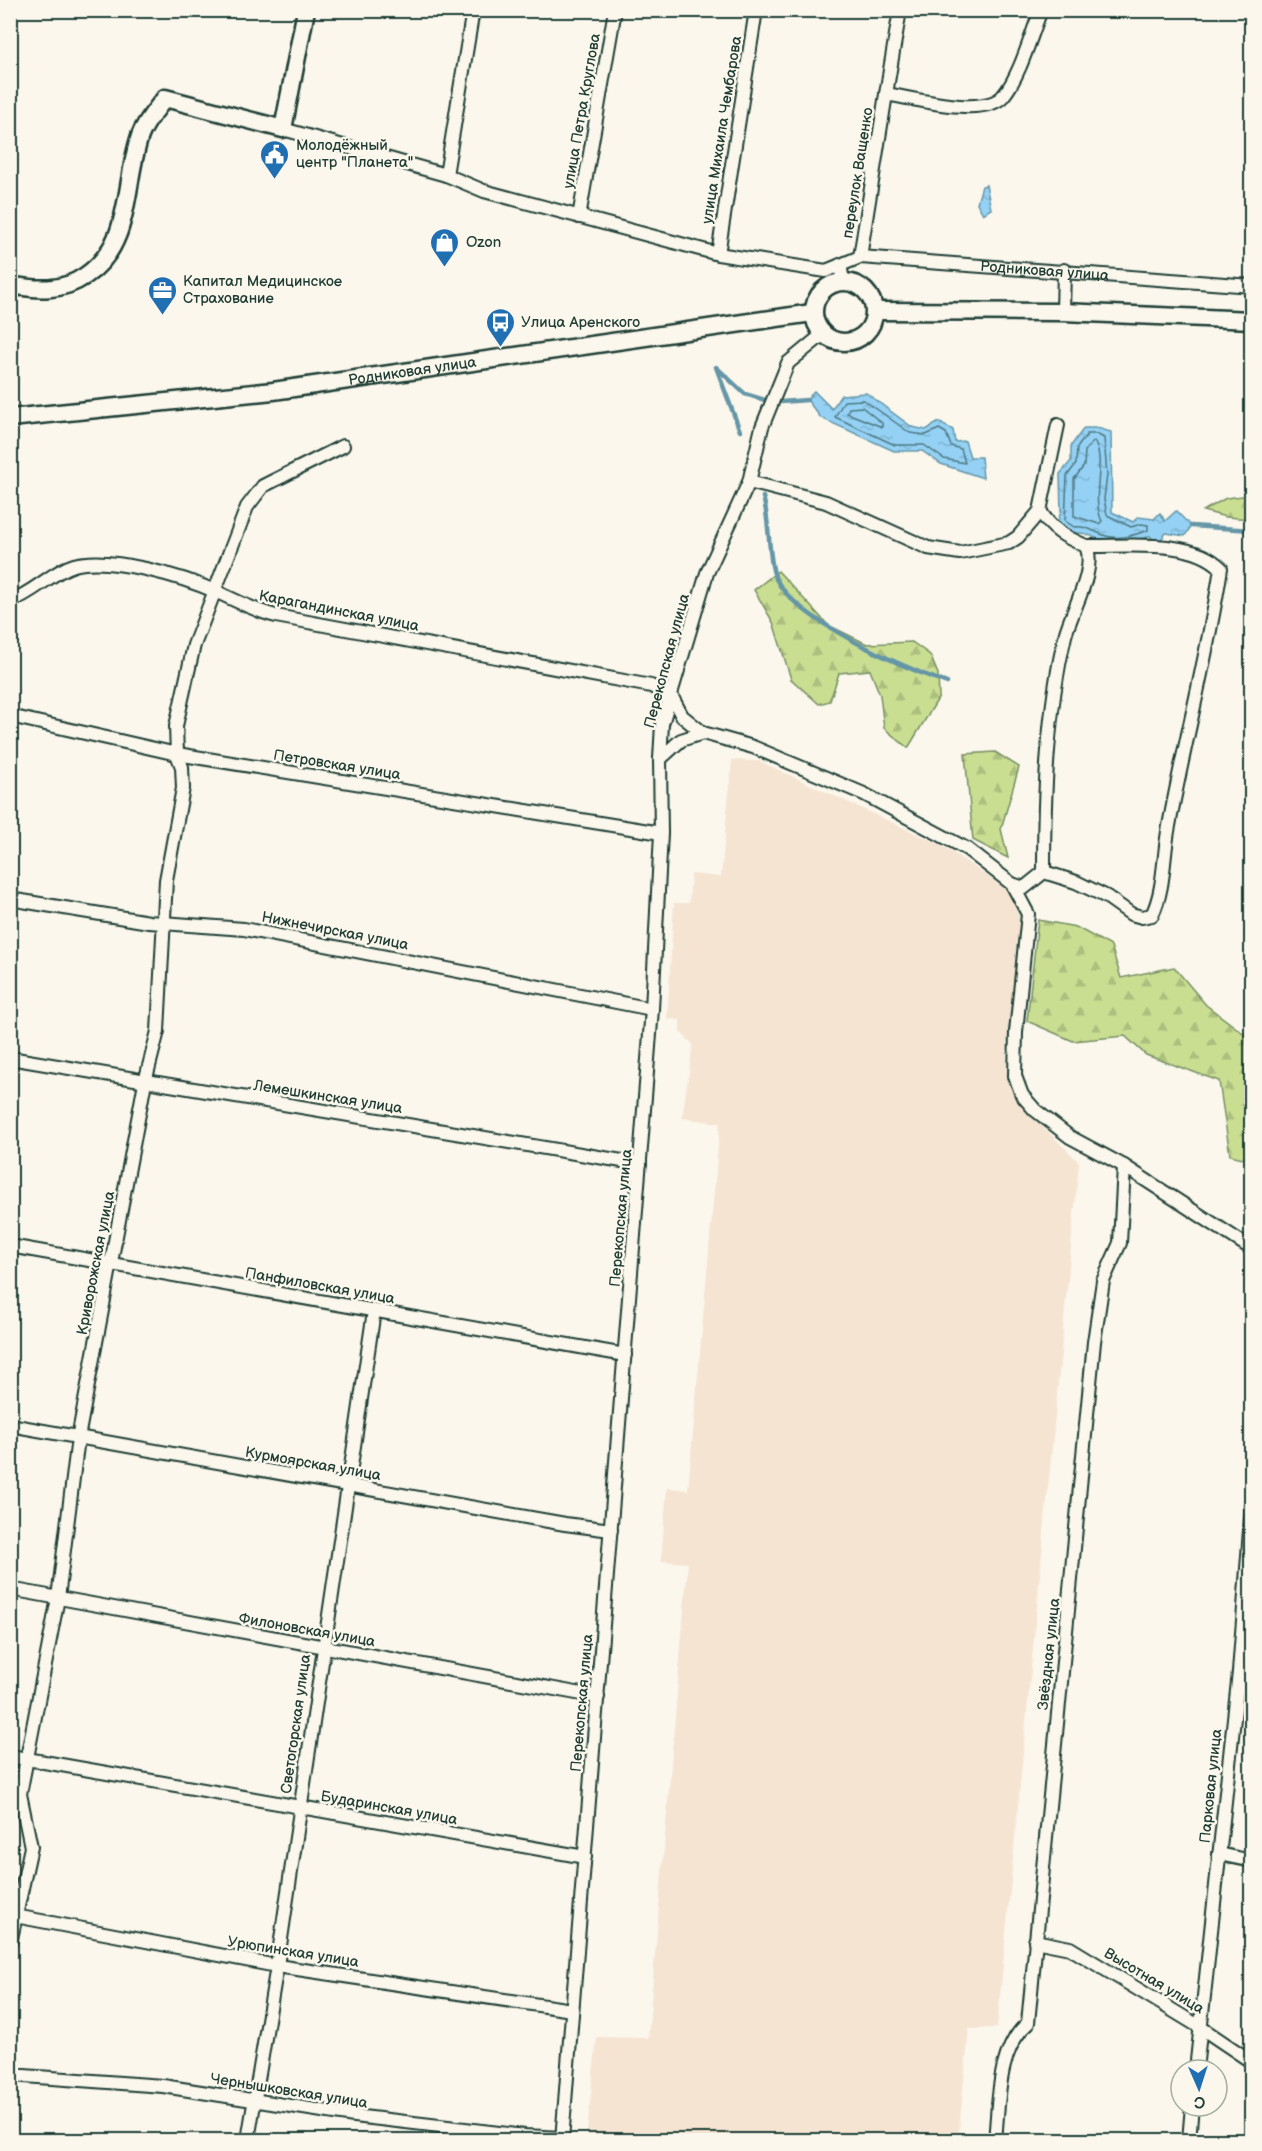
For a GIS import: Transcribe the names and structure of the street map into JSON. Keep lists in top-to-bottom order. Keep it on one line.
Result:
{"streets":{"main road":["Родниковая улица"],"street":["улица Петра Круглова","улица Михаила Чембарова","переулок Ващенко","Карагандинская улица","Перекопская улица","Петровская улица","Нижнечирская улица","Лемешкинская улица","Криворожская улица","Панфиловская улица","Курмоярская улица","Филоновская улица","Звёздная улица","Светогорская улица","Парковая улица","Бударинская улица","Урюпинская улица","Высотная улица","Чернышковская улица"]},"crossings":[["улица Петра Круглова","Родниковая улица"],["улица Михаила Чембарова","Родниковая улица"],["переулок Ващенко","Родниковая улица"],["Родниковая улица","Перекопская улица"],["Карагандинская улица","Перекопская улица"],["Карагандинская улица","Криворожская улица"],["Перекопская улица","Петровская улица"],["Перекопская улица","Нижнечирская улица"],["Перекопская улица","Лемешкинская улица"],["Перекопская улица","Панфиловская улица"],["Перекопская улица","Курмоярская улица"],["Перекопская улица","Филоновская улица"],["Перекопская улица","Бударинская улица"],["Перекопская улица","Урюпинская улица"],["Перекопская улица","Чернышковская улица"],["Петровская улица","Криворожская улица"],["Нижнечирская улица","Криворожская улица"],["Лемешкинская улица","Криворожская улица"],["Криворожская улица","Панфиловская улица"],["Криворожская улица","Курмоярская улица"],["Криворожская улица","Филоновская улица"],["Криворожская улица","Бударинская улица"],["Криворожская улица","Урюпинская улица"],["Панфиловская улица","Светогорская улица"],["Курмоярская улица","Светогорская улица"],["Филоновская улица","Светогорская улица"],["Звёздная улица","Высотная улица"],["Светогорская улица","Бударинская улица"],["Светогорская улица","Урюпинская улица"],["Светогорская улица","Чернышковская улица"],["Парковая улица","Высотная улица"]],"places":{"public building":["Молодёжный центр \"Планета\""],"shop":["Ozon"],"office":["Капитал Медицинское Страхование"],"bus stop":["Улица Аренского"]},"north":"bottom"}
